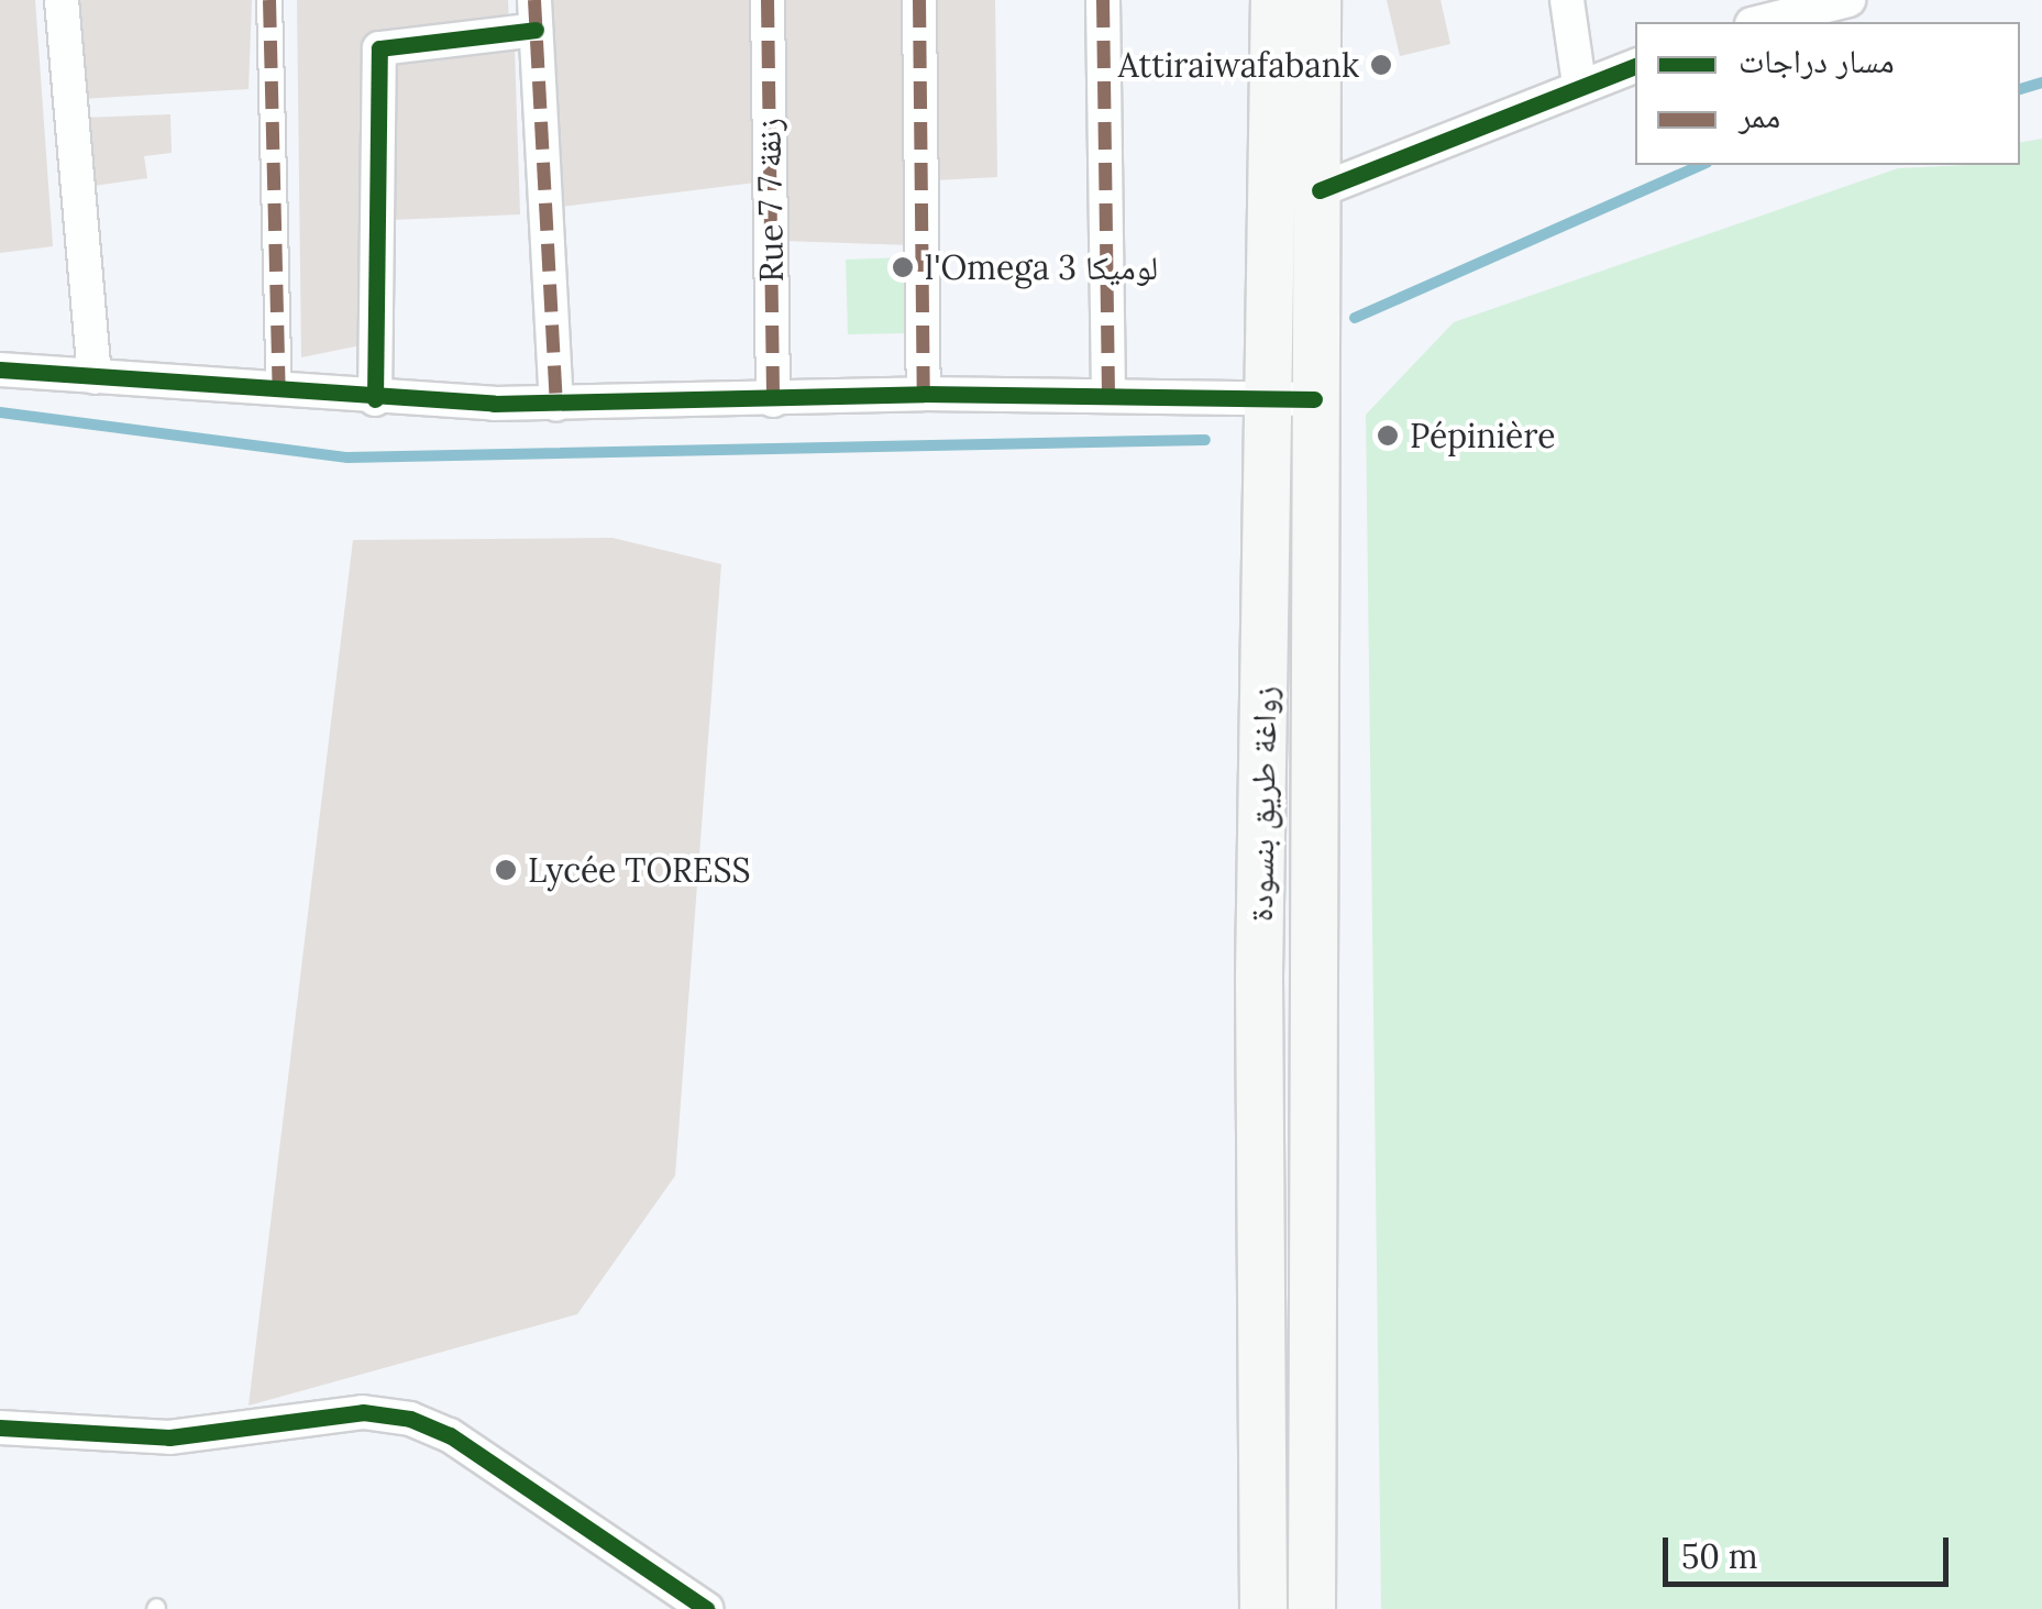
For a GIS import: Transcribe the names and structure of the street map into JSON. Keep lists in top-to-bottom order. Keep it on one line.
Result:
{"streets":{"main road":["زواغة طريق بنسودة"],"street":["Rue 7 زنقة 7"]},"places":["Attiraiwafabank","l'Omega 3 لوميكا","Pépinière","Lycée TORESS"],"legend":["مسار دراجات","ممر"],"scale_bar":"50 m"}
